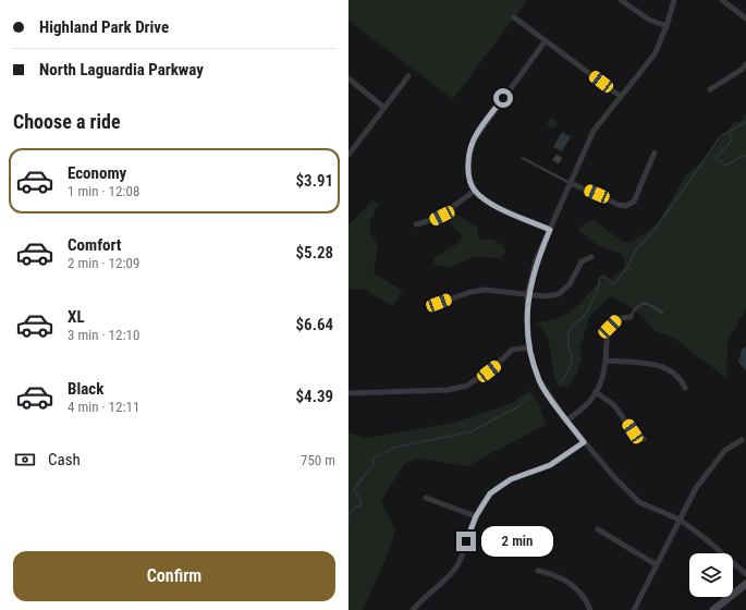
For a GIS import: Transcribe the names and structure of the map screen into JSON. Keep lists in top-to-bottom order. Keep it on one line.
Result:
{"page":{"banner":["Highland Park Drive","North Laguardia Parkway"],"heading":"Choose a ride","list":[{"name":"Economy","note":"1 min · 12:08","value":"$3.91"},{"name":"Comfort","note":"2 min · 12:09","value":"$5.28"},{"name":"XL","note":"3 min · 12:10","value":"$6.64"},{"name":"Black","note":"4 min · 12:11","value":"$4.39"}],"pay":["Cash","750 m"],"bubble":"2 min","buttons":"Confirm"}}
